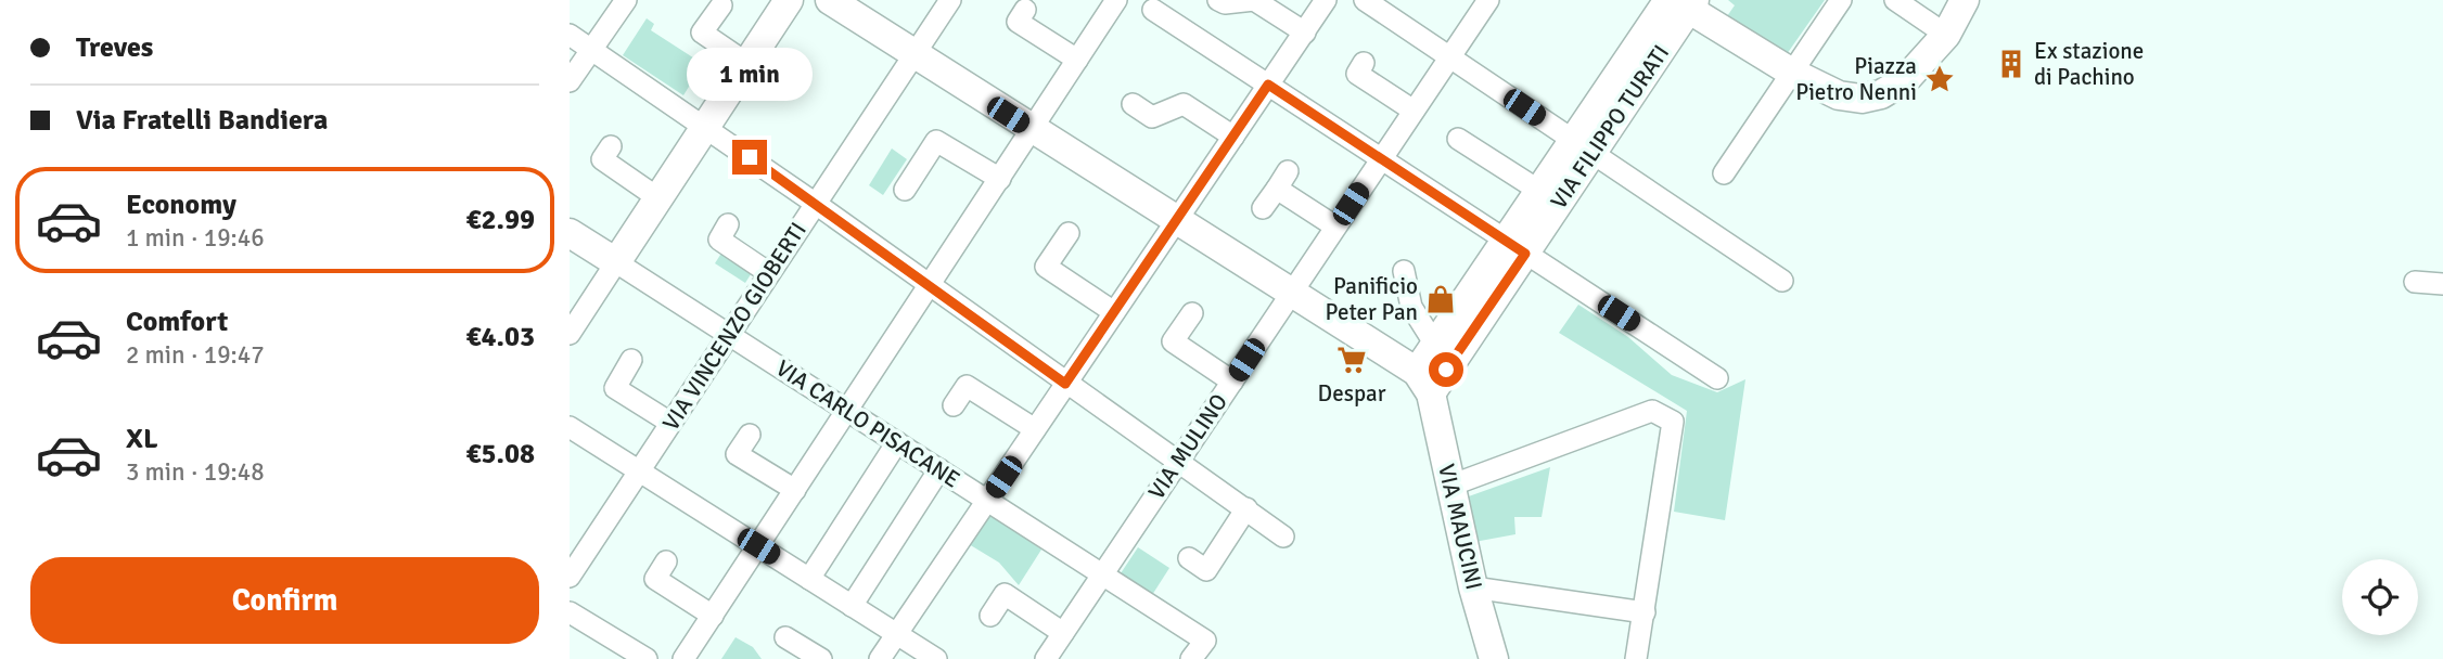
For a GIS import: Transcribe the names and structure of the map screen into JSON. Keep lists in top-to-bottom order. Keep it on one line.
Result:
{"streets":{"street":["VIA FILIPPO TURATI","VIA VINCENZO GIOBERTI","VIA CARLO PISACANE","VIA MULINO","VIA MAUCINI"]},"crossings":[["VIA VINCENZO GIOBERTI","VIA CARLO PISACANE"],["VIA CARLO PISACANE","VIA MULINO"]],"places":{"building":["Ex stazione di Pachino"],"place":["Piazza Pietro Nenni"],"shop":["Panificio Peter Pan"],"supermarket":["Despar"]},"page":{"banner":["Treves","Via Fratelli Bandiera"],"bubble":"1 min","list":[{"name":"Economy","note":"1 min · 19:46","value":"€2.99"},{"name":"Comfort","note":"2 min · 19:47","value":"€4.03"},{"name":"XL","note":"3 min · 19:48","value":"€5.08"}],"buttons":"Confirm"}}
